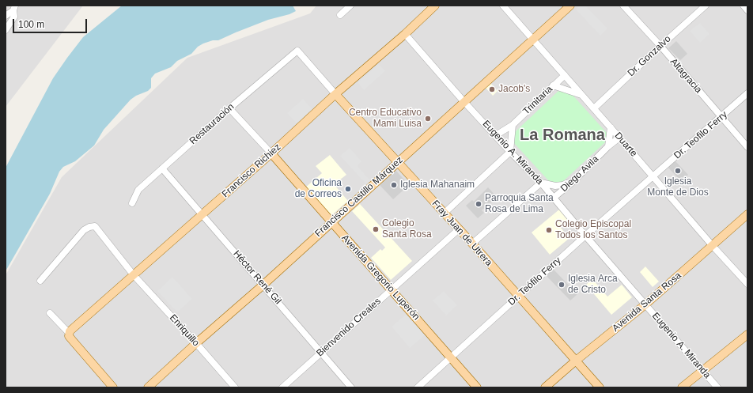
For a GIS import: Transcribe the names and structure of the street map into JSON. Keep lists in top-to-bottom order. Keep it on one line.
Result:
{"streets":{"main road":["Francisco Richiez","Francisco Castillo Márquez","Fray Juan de Utrera","Avenida Gregorio Luperón","Avenida Santa Rosa"],"street":["Dr. Gonzalvo","Altagracia","Trinitaria","Restauración","Dr. Teofilo Ferry","Duarte","Eugenio A. Miranda","Diego Avila","Héctor René Gil","Dr. Teófilo Ferry","Bienvenido Creales","Enriquillo"]},"crossings":[["Dr. Gonzalvo","Altagracia"],["Dr. Gonzalvo","Trinitaria"],["Dr. Gonzalvo","Duarte"],["Dr. Gonzalvo","Eugenio A. Miranda"],["Dr. Gonzalvo","Diego Avila"],["Altagracia","Dr. Teofilo Ferry"],["Trinitaria","Duarte"],["Trinitaria","Eugenio A. Miranda"],["Trinitaria","Diego Avila"],["Restauración","Fray Juan de Utrera"],["Restauración","Héctor René Gil"],["Dr. Teofilo Ferry","Duarte"],["Dr. Teofilo Ferry","Dr. Teófilo Ferry"],["Duarte","Eugenio A. Miranda"],["Duarte","Diego Avila"],["Duarte","Francisco Castillo Márquez"],["Duarte","Dr. Teófilo Ferry"],["Duarte","Avenida Santa Rosa"],["Eugenio A. Miranda","Francisco Richiez"],["Eugenio A. Miranda","Diego Avila"],["Eugenio A. Miranda","Francisco Castillo Márquez"],["Eugenio A. Miranda","Dr. Teófilo Ferry"],["Eugenio A. Miranda","Avenida Santa Rosa"],["Francisco Richiez","Fray Juan de Utrera"],["Francisco Richiez","Héctor René Gil"],["Francisco Richiez","Avenida Gregorio Luperón"],["Francisco Richiez","Enriquillo"],["Francisco Castillo Márquez","Fray Juan de Utrera"],["Francisco Castillo Márquez","Héctor René Gil"],["Francisco Castillo Márquez","Avenida Gregorio Luperón"],["Francisco Castillo Márquez","Enriquillo"],["Fray Juan de Utrera","Dr. Teófilo Ferry"],["Fray Juan de Utrera","Avenida Santa Rosa"],["Fray Juan de Utrera","Bienvenido Creales"],["Héctor René Gil","Bienvenido Creales"],["Avenida Gregorio Luperón","Dr. Teófilo Ferry"],["Avenida Gregorio Luperón","Bienvenido Creales"]],"districts":["La Romana"],"places":["Jacob's","Centro Educativo Mami Luisa","Iglesia Monte de Dios","Iglesia Mahanaim","Oficina de Correos","Parroquia Santa Rosa de Lima","Colegio Santa Rosa","Colegio Episcopal Todos los Santos","Iglesia Arca de Cristo"],"scale_bar":"100 m"}
